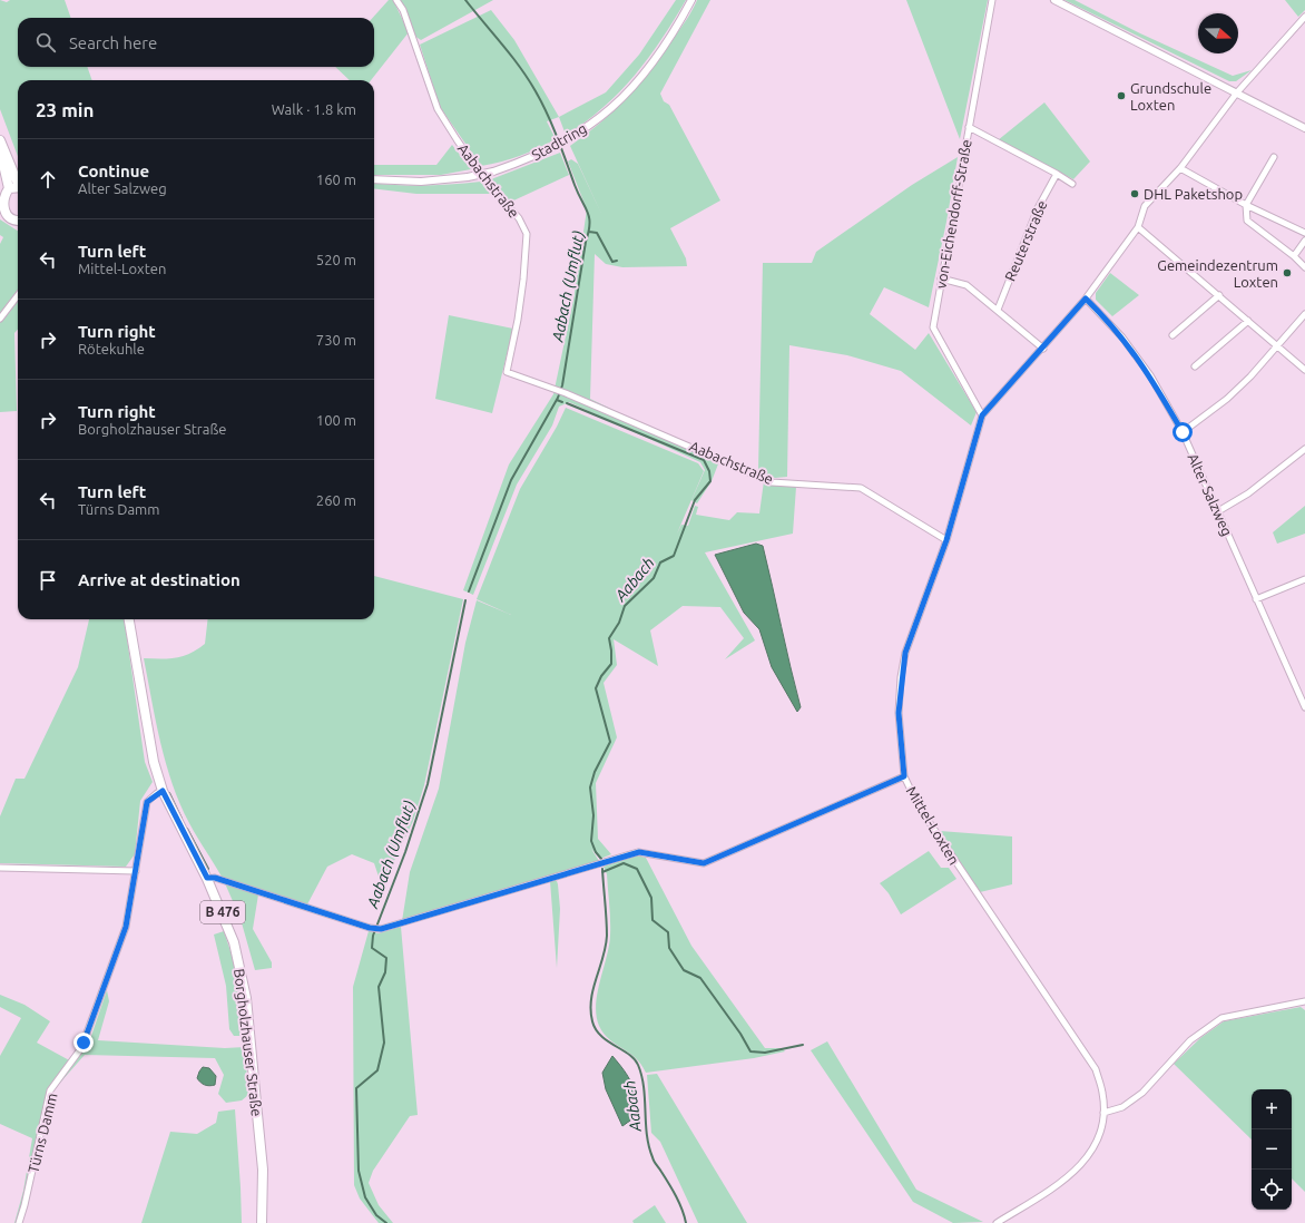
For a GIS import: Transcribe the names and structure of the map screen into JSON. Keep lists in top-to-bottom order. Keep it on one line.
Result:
{"streets":{"main road":["B 476","Borgholzhauser Straße"],"street":["Stadtring","Aabachstraße","von-Eichendorff-Straße","Reuterstraße","Alter Salzweg","Mittel-Loxten","Türns Damm"]},"crossings":[["Aabachstraße","Mittel-Loxten"],["von-Eichendorff-Straße","Mittel-Loxten"],["Alter Salzweg","Mittel-Loxten"],["Borgholzhauser Straße","Türns Damm"]],"water":["Aabach (Umflut)","Aabach"],"places":["Grundschule Loxten","DHL Paketshop","Gemeindezentrum Loxten"],"north":"right","page":{"search":"Search here","heading":["23 min","Walk · 1.8 km"],"list":[["Continue","Alter Salzweg","160 m"],["Turn left","Mittel-Loxten","520 m"],["Turn right","Rötekuhle","730 m"],["Turn right","Borgholzhauser Straße","100 m"],["Turn left","Türns Damm","260 m"],"Arrive at destination"],"map_buttons":["+","−"]}}
